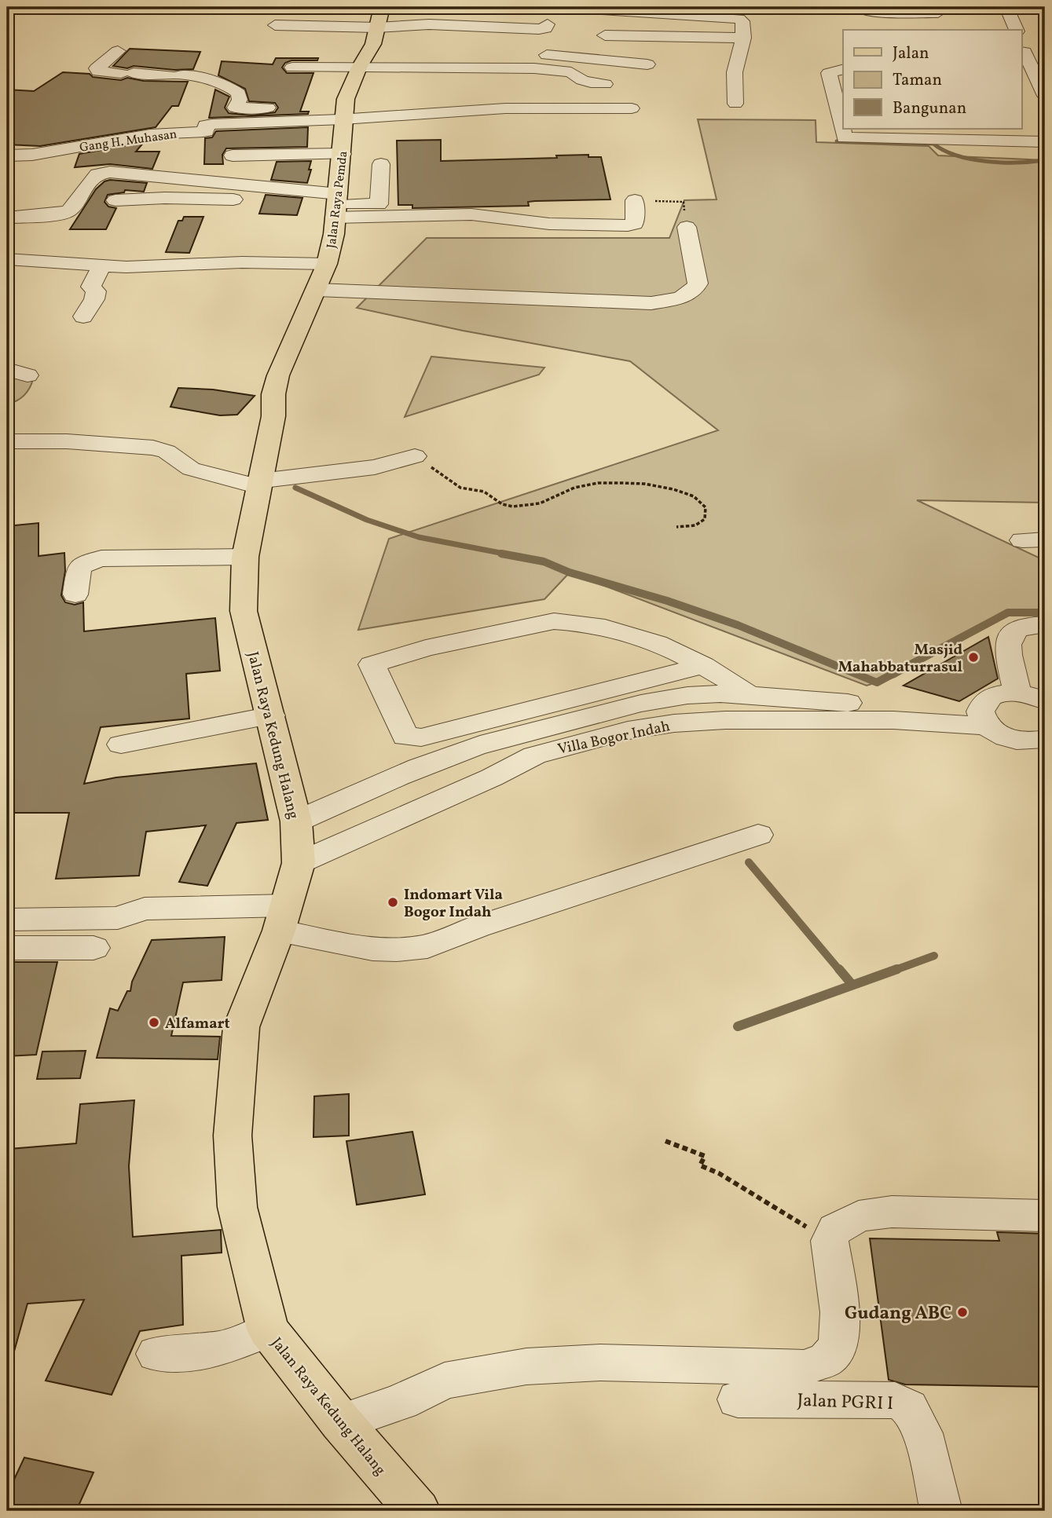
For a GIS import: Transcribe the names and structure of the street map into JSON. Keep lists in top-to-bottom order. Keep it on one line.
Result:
{"streets":{"main road":["Jalan Raya Pemda","Jalan Raya Kedung Halang"],"street":["Gang H. Muhasan","Villa Bogor Indah","Jalan PGRI I"]},"crossings":[["Gang H. Muhasan","Jalan Raya Pemda"],["Jalan Raya Pemda","Jalan Raya Kedung Halang"],["Jalan Raya Kedung Halang","Villa Bogor Indah"]],"places":["Masjid Mahabbaturrasul","Indomart Vila Bogor Indah","Alfamart","Gudang ABC"],"legend":["Jalan","Taman","Bangunan"]}
